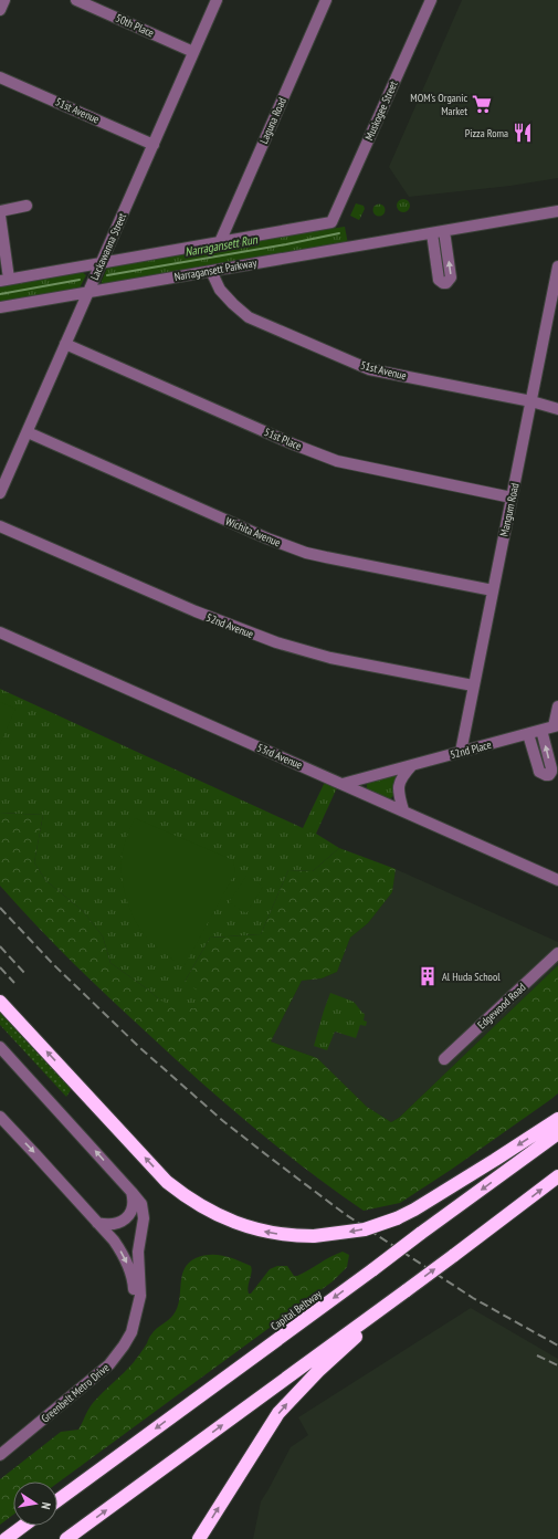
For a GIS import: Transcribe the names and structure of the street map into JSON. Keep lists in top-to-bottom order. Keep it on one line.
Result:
{"streets":{"highway":["Capital Beltway"],"street":["50th Place","51st Avenue","Muskogee Street","Laguna Road","Lackawanna Street","Narragansett Parkway","51st Place","Mangum Road","Wichita Avenue","52nd Avenue","52nd Place","53rd Avenue","Edgewood Road","Greenbelt Metro Drive"]},"crossings":[["50th Place","Lackawanna Street"],["51st Avenue","Lackawanna Street"],["51st Avenue","Narragansett Parkway"],["51st Avenue","Mangum Road"],["Muskogee Street","Laguna Road"],["Lackawanna Street","Narragansett Parkway"],["Lackawanna Street","51st Place"],["Lackawanna Street","Wichita Avenue"],["51st Place","Mangum Road"],["Mangum Road","Wichita Avenue"],["Mangum Road","52nd Avenue"],["Mangum Road","52nd Place"],["52nd Place","53rd Avenue"]],"water":["Narragansett Run"],"places":{"supermarket":["MOM's Organic Market"],"restaurant":["Pizza Roma"],"building":["Al Huda School"]},"north":"right"}
